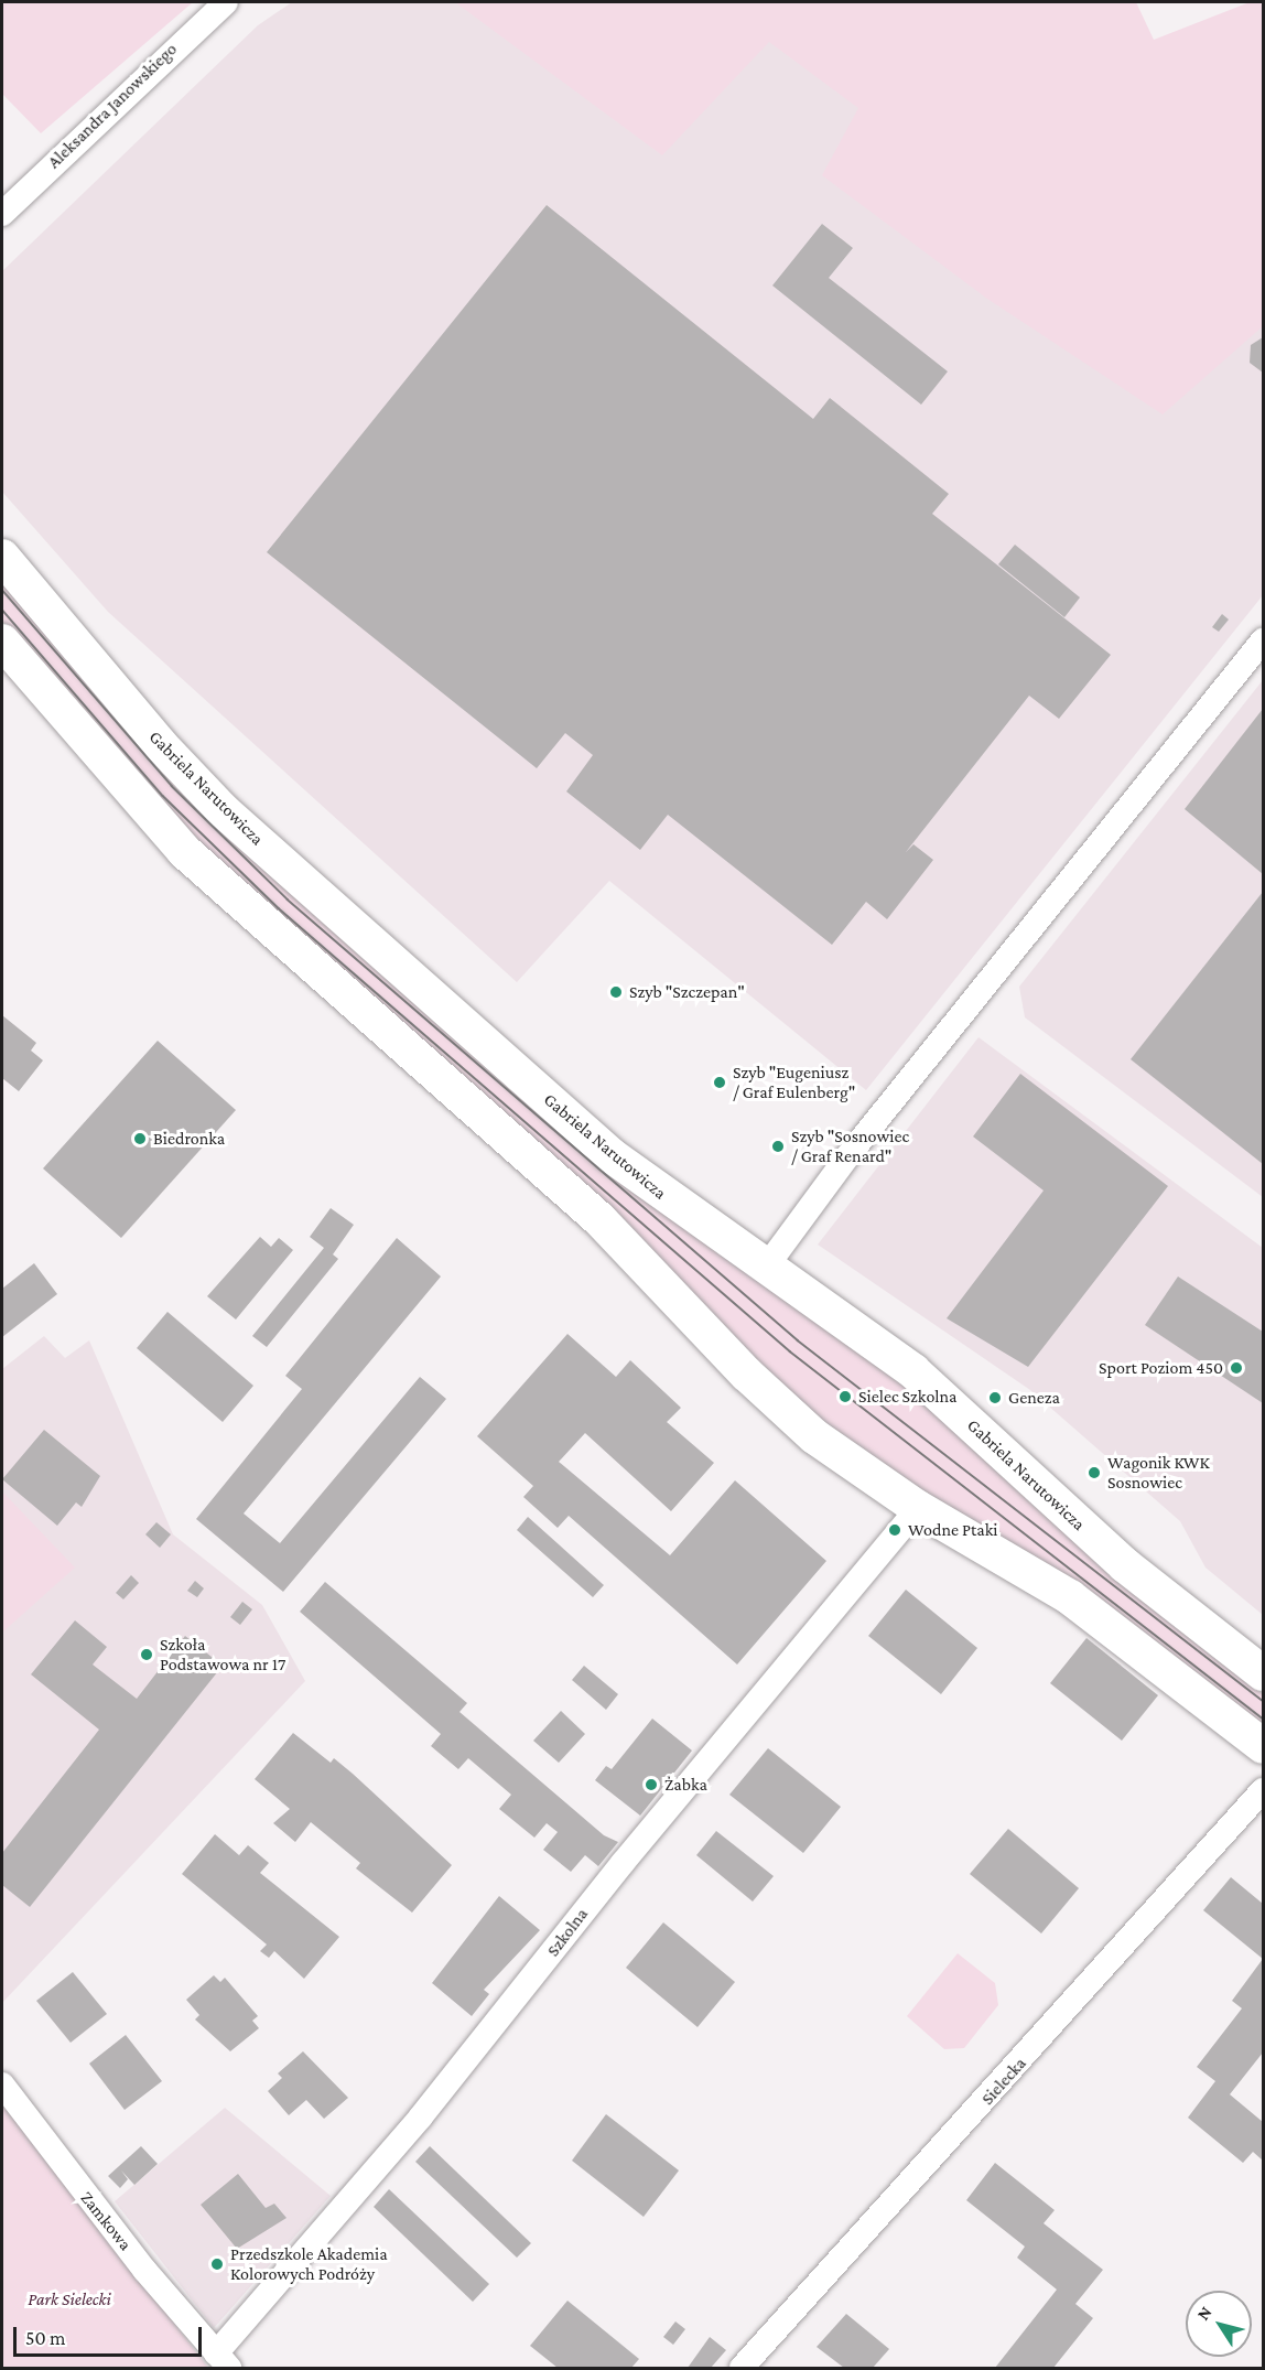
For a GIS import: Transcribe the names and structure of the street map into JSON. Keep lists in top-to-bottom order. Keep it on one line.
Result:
{"streets":{"street":["Aleksandra Janowskiego","Gabriela Narutowicza","Szkolna","Sielecka","Zamkowa"]},"crossings":[["Szkolna","Zamkowa"]],"parks":["Park Sielecki"],"places":["Szyb \"Szczepan\"","Szyb \"Eugeniusz / Graf Eulenberg\"","Biedronka","Szyb \"Sosnowiec / Graf Renard\"","Sport Poziom 450","Sielec Szkolna","Geneza","Wagonik KWK Sosnowiec","Wodne Ptaki","Szkoła Podstawowa nr 17","Żabka","Przedszkole Akademia Kolorowych Podróży"],"scale_bar":"50 m","north":"top left"}
